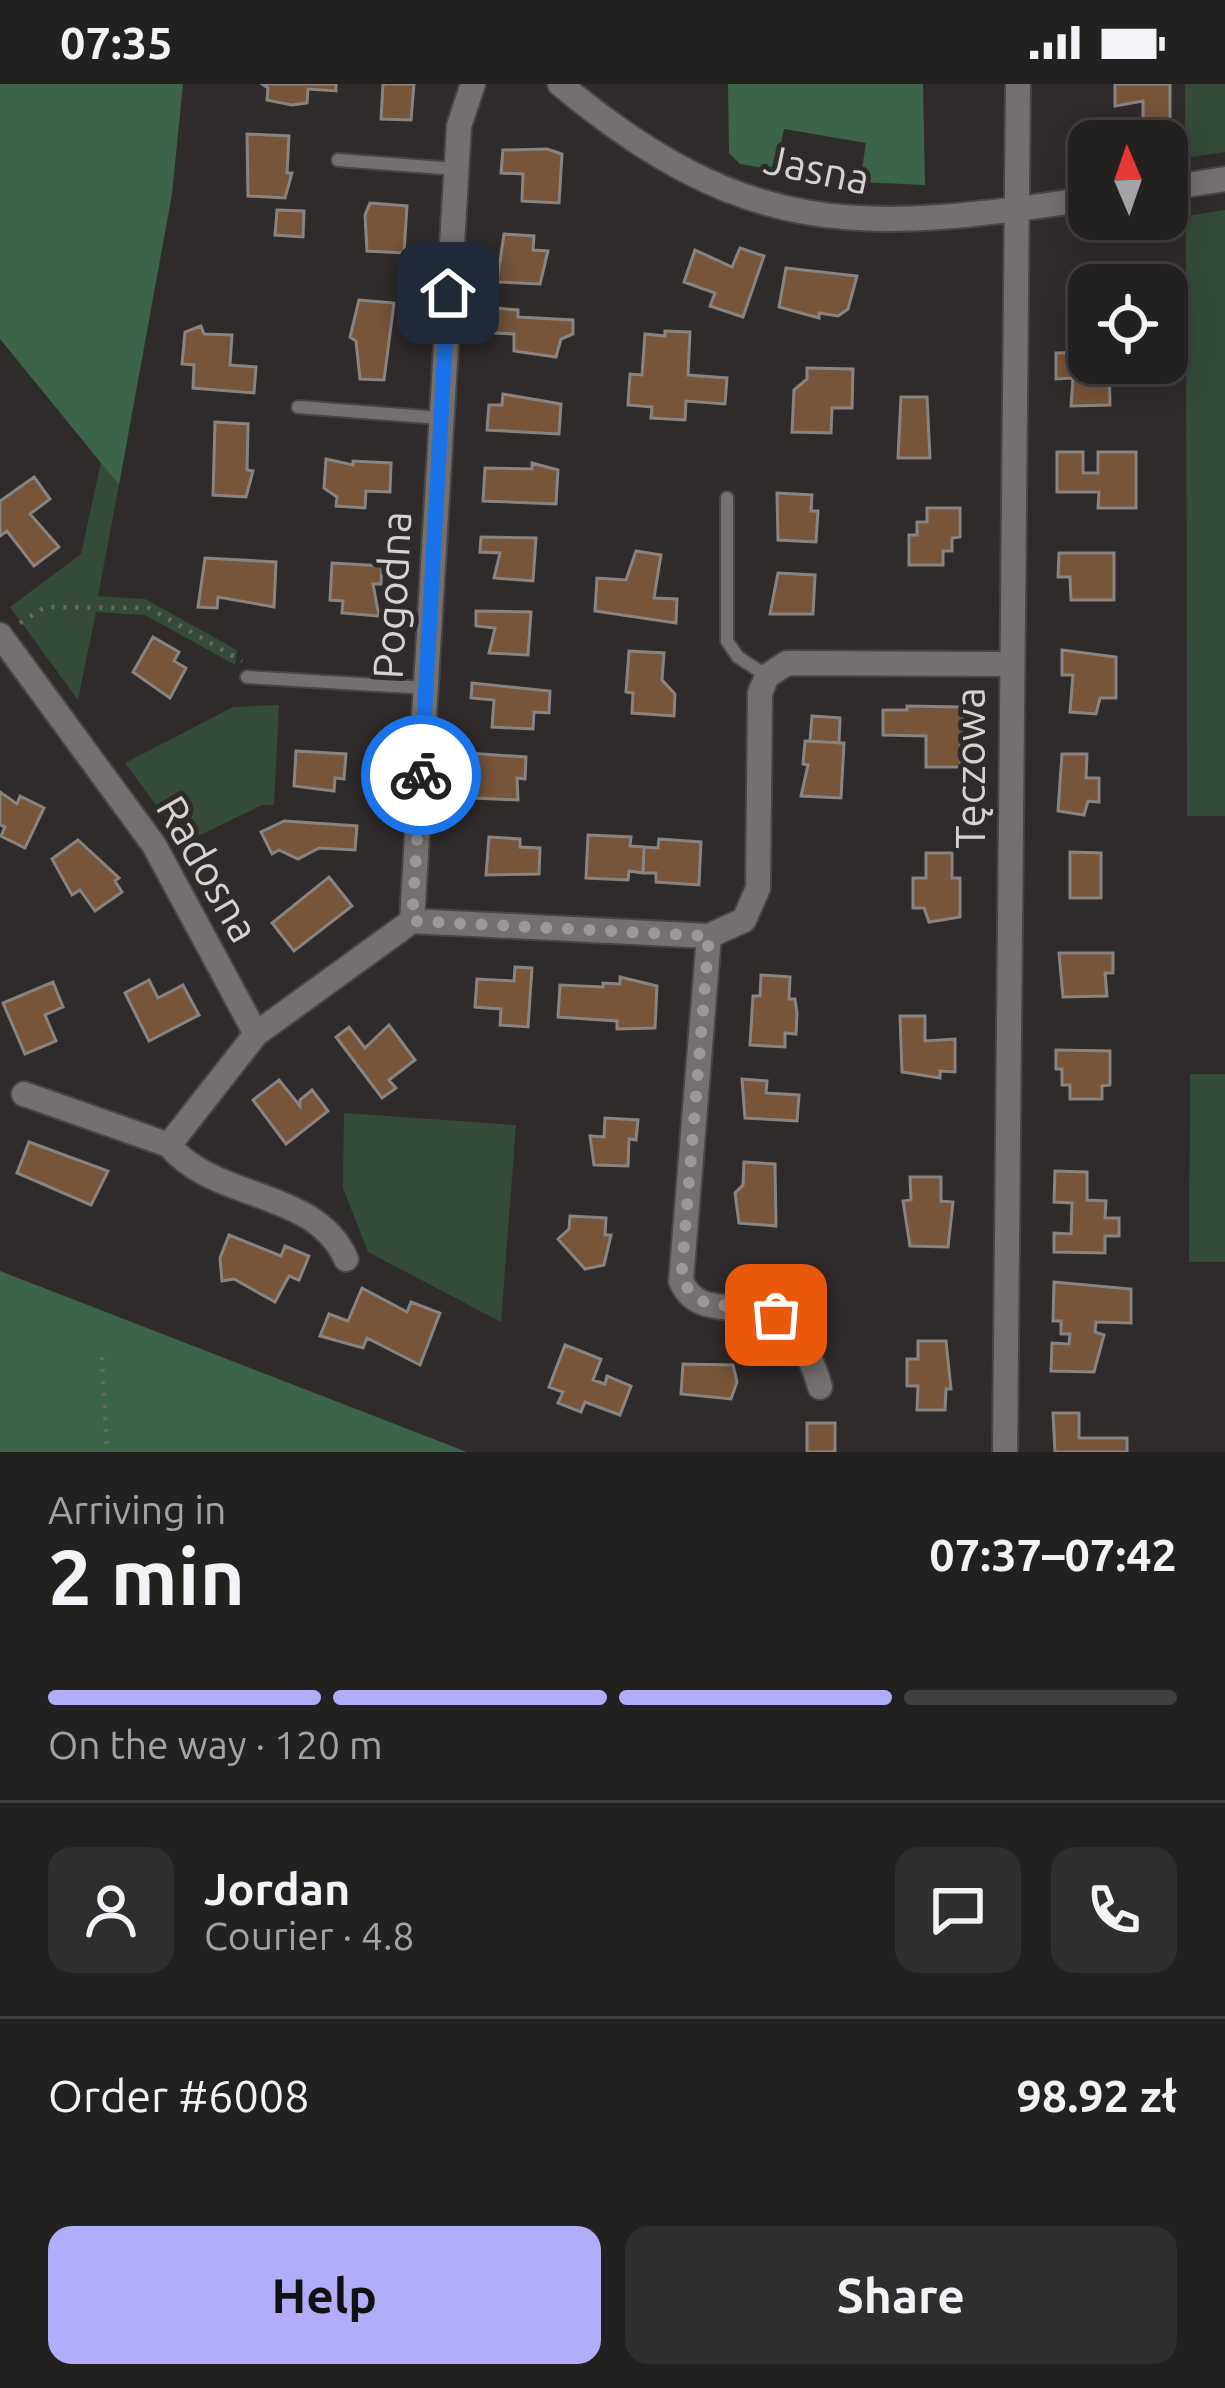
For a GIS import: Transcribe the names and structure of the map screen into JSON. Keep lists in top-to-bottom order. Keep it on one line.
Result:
{"streets":{"street":["Jasna","Pogodna","Tęczowa","Radosna"]},"crossings":[["Jasna","Tęczowa"]],"north":"top","page":{"status":"07:35","heading":["2 min","Arriving in","07:37–07:42"],"panel":["Jordan","Courier · 4.8","Order #6008","98.92 zł"],"bar":"On the way · 120 m","buttons":["Help","Share"]}}
